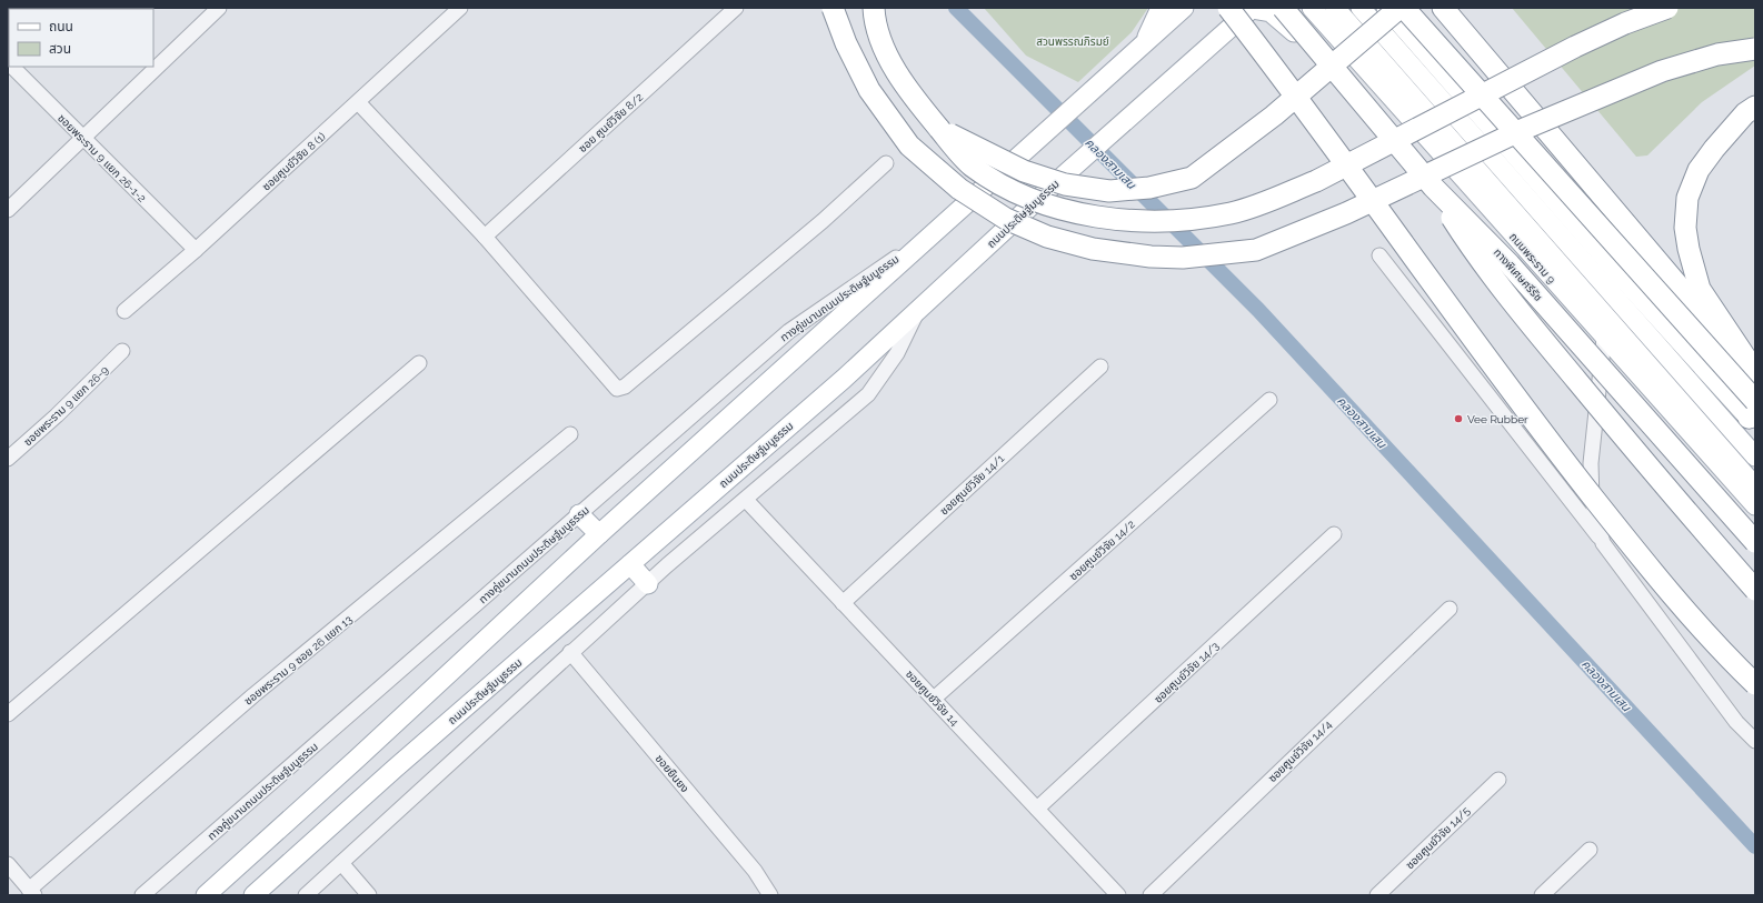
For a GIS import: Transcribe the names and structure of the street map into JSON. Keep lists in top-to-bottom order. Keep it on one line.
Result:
{"streets":{"highway":["ทางพิเศษศรีรัช"],"main road":["ถนนประดิษฐ์มนูธรรม","ถนนพระราม 9"],"street":["ซอย ศูนย์วิจัย 8/2","ซอยพระราม 9 แยก 26-1-2","ซอยศูนย์วิจัย 8 (1)","ทางคู่ขนานถนนประดิษฐ์มนูธรรม","ซอยพระราม 9 แยก 26-9","ซอยศูนย์วิจัย 14/1","ซอยศูนย์วิจัย 14/2","ซอยพระราม 9 ซอย 26 แยก 13","ซอยศูนย์วิจัย 14/3","ซอยศูนย์วิจัย 14","ซอยศูนย์วิจัย 14/4","ซอยยืนยง","ซอยศูนย์วิจัย 14/5"]},"crossings":[["ซอยพระราม 9 แยก 26-1-2","ซอยศูนย์วิจัย 8 (1)"],["ซอยศูนย์วิจัย 14/1","ซอยศูนย์วิจัย 14"],["ซอยศูนย์วิจัย 14/2","ซอยศูนย์วิจัย 14"],["ซอยศูนย์วิจัย 14/3","ซอยศูนย์วิจัย 14"]],"water":["คลองสามเสน"],"parks":["สวนพรรณภิรมย์"],"places":["Vee Rubber"],"legend":["ถนน","สวน"]}
